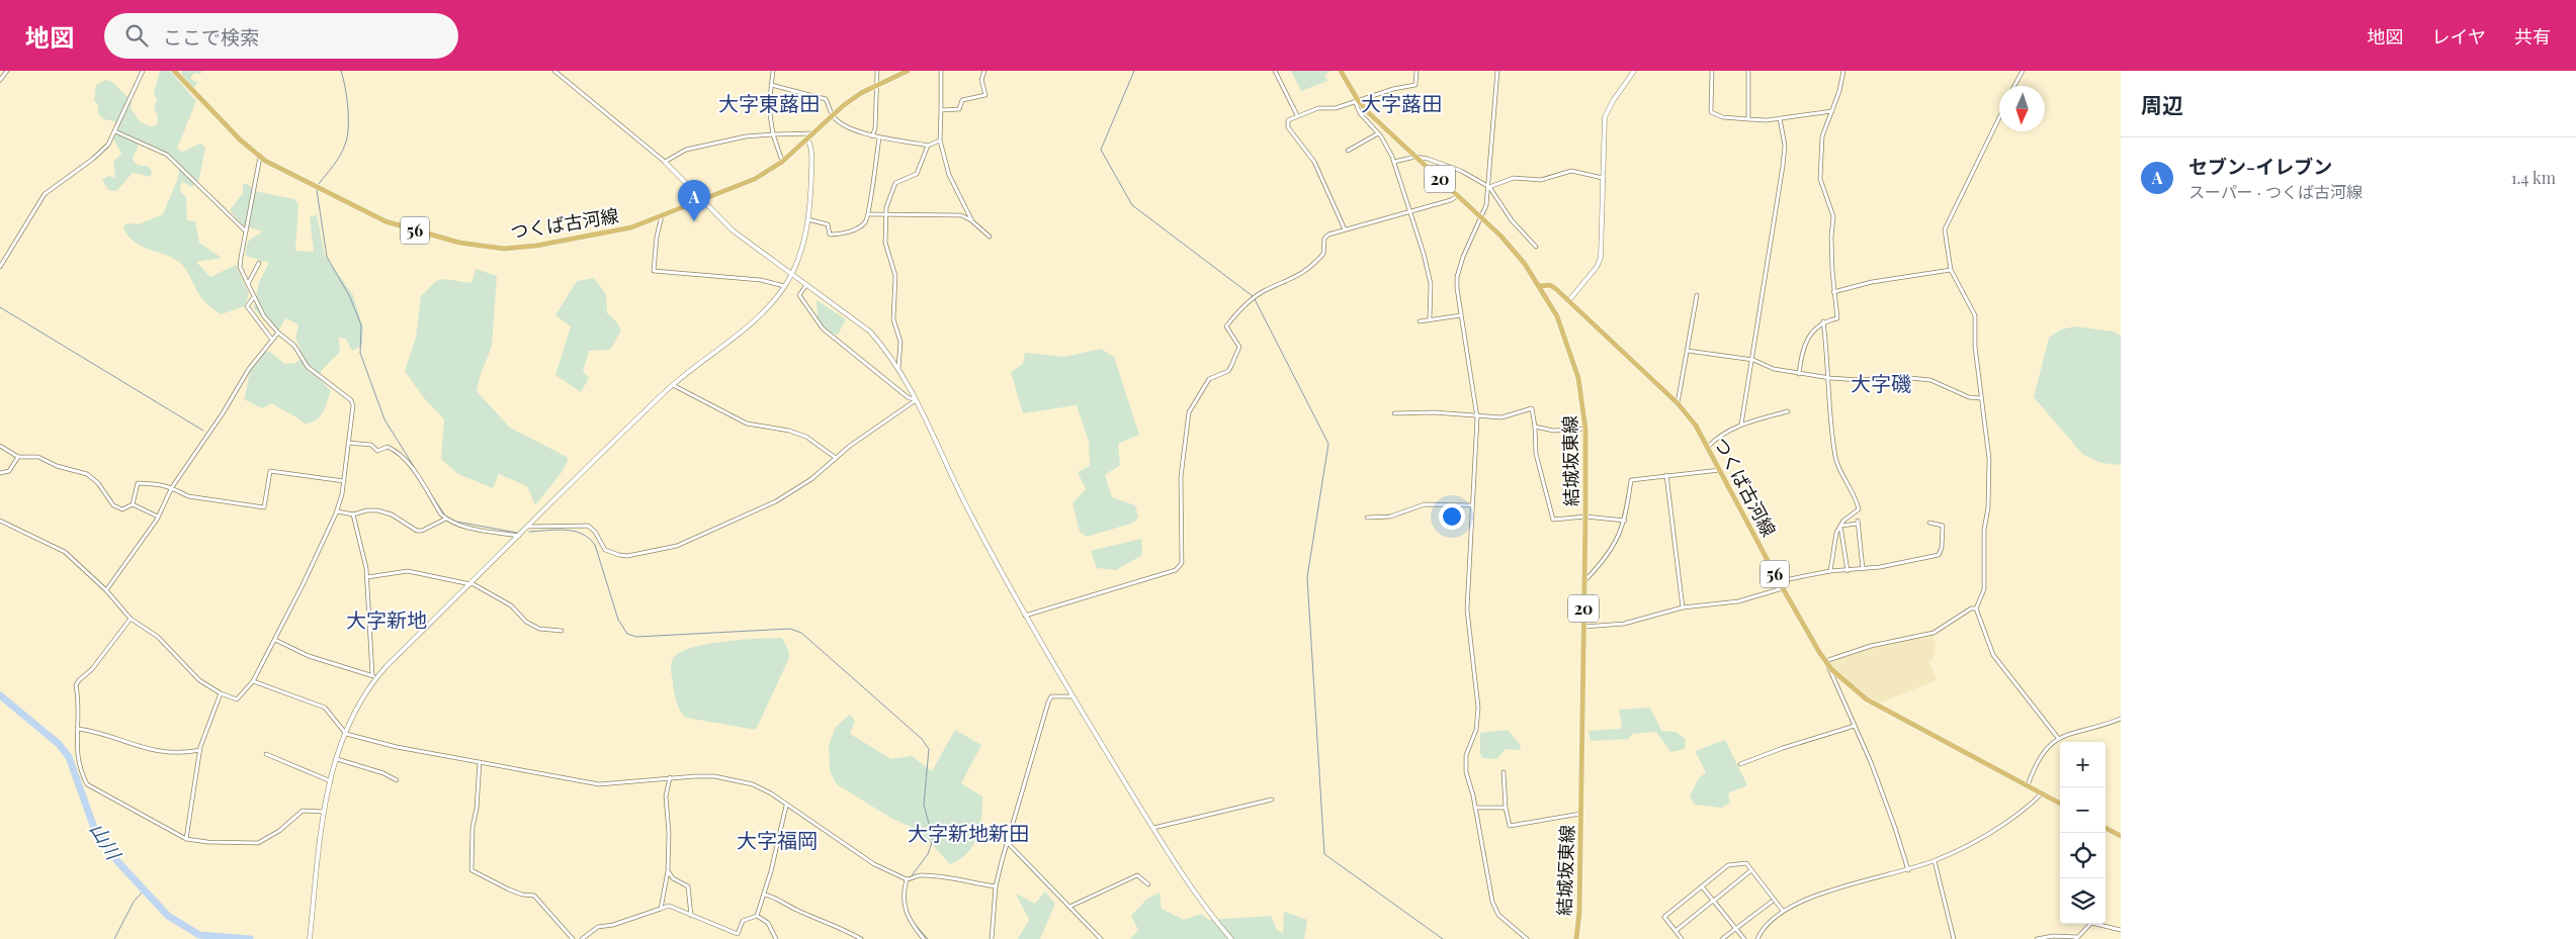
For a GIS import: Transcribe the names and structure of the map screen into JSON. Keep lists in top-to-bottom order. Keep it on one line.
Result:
{"streets":{"main road":["20","つくば古河線","56","結城坂東線"]},"crossings":[["つくば古河線","結城坂東線"]],"districts":["大字東蕗田","大字蕗田","大字磯","大字新地","大字新地新田","大字福岡"],"water":["山川"],"north":"bottom","page":{"header":"地図","search":"ここで検索","nav":["地図","レイヤ","共有"],"heading":"周辺","list":[{"mark":"A","name":"セブン-イレブン","note":"スーパー · つくば古河線","value":"1.4 km"}],"pins":"A","map_buttons":["+","−"]}}
